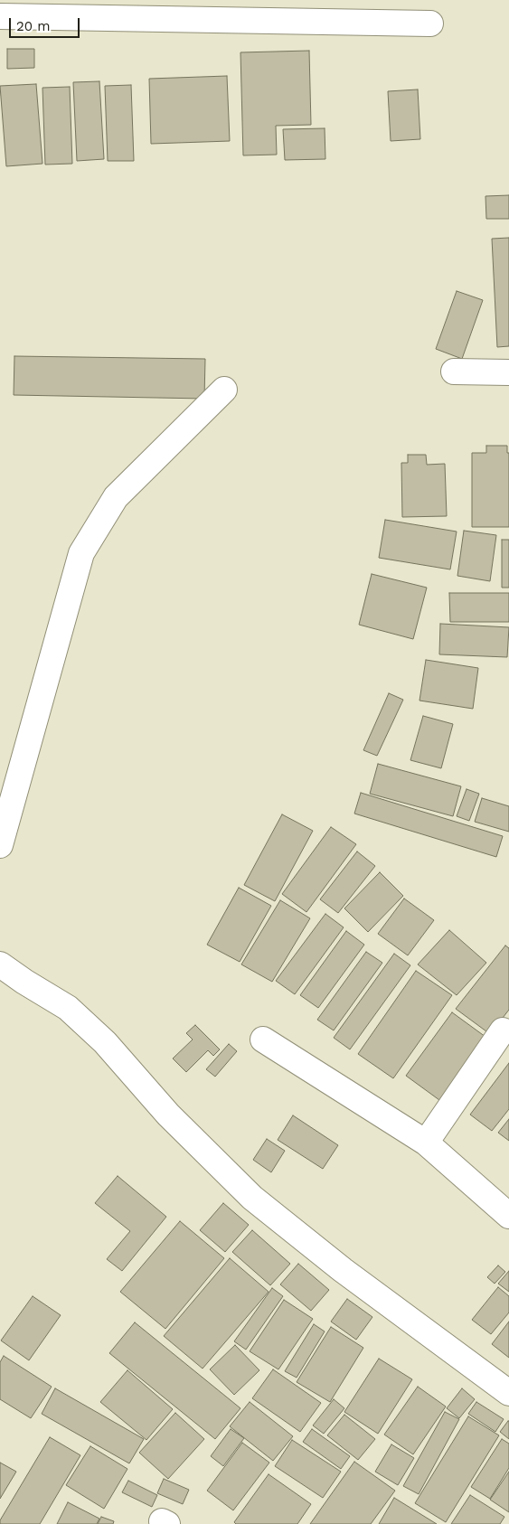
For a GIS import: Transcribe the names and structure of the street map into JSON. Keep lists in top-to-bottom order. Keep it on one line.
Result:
{"scale_bar":"20 m"}
